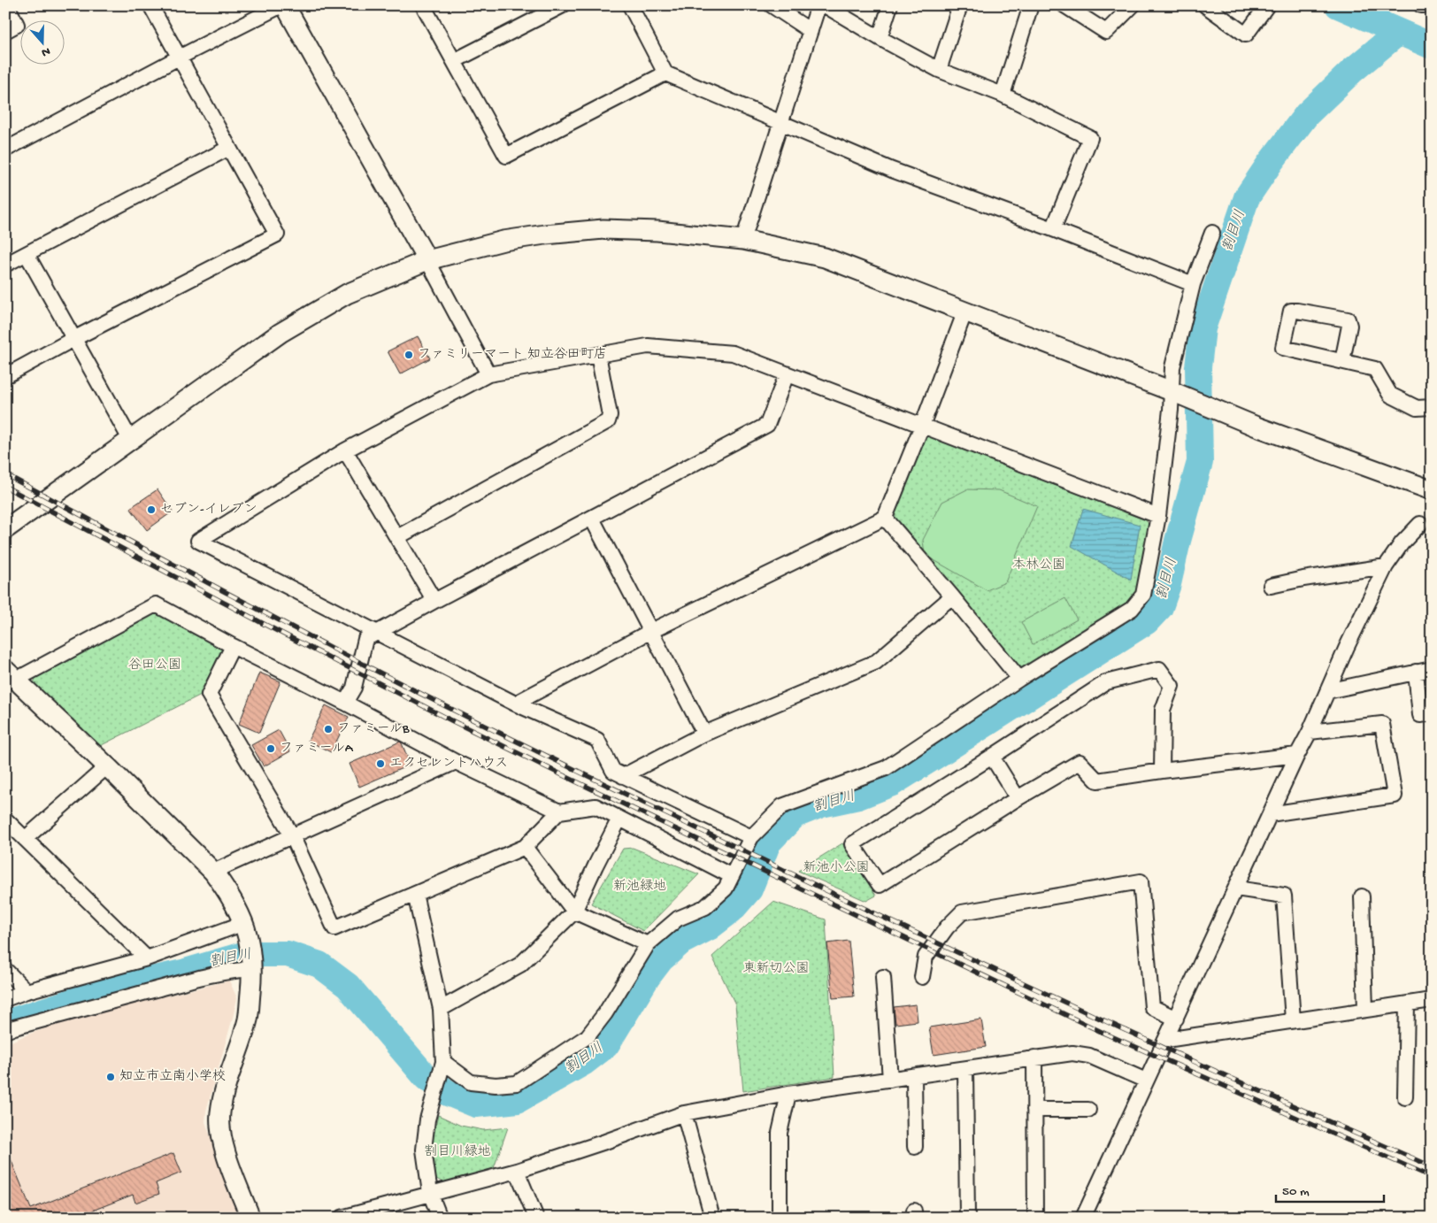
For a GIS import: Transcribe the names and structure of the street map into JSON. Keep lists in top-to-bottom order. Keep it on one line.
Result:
{"water":["割目川"],"parks":["本林公園","谷田公園","新池小公園","新池緑地","東新切公園","割目川緑地"],"places":["ファミリーマート 知立谷田町店","セブン-イレブン","ファミールB","ファミールA","エクセレントハウス","知立市立南小学校"],"scale_bar":"50 m","north":"bottom"}
